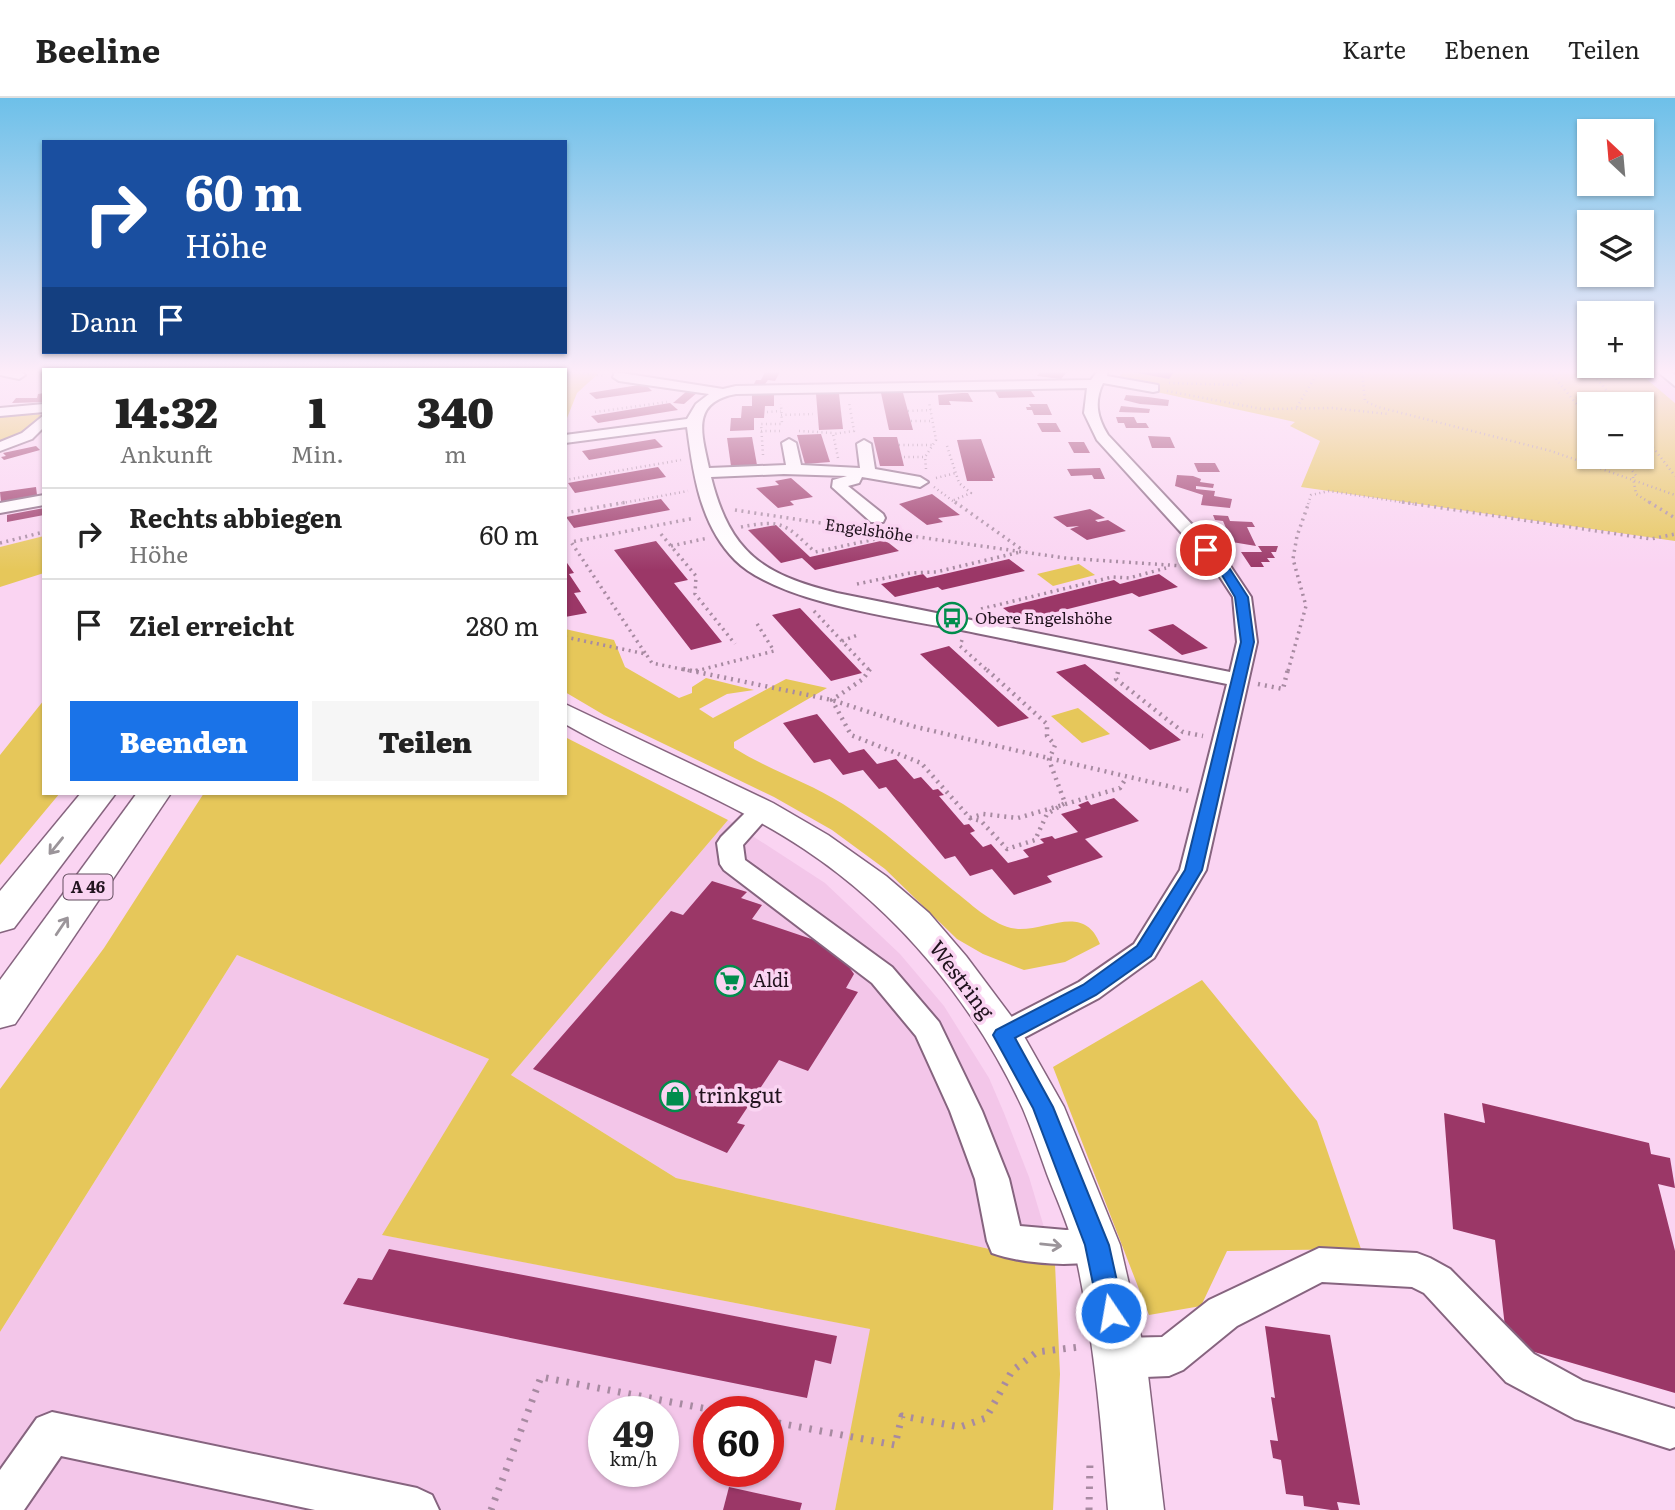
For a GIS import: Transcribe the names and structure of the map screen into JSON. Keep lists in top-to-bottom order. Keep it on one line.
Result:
{"streets":{"highway":["A 46"],"main road":["Westring"],"path":["Engelshöhe"]},"places":{"bus stop":["Obere Engelshöhe"],"supermarket":["Aldi"],"shop":["trinkgut"]},"north":"top left","page":{"header":"Beeline","nav":["Karte","Ebenen","Teilen"],"map_buttons":["+","−"],"turn":["60 m","Höhe"],"then":"Dann","eta":["14:32","Ankunft","1","Min.","340","m"],"list":[{"name":"Rechts abbiegen","note":"Höhe","value":"60 m"},{"name":"Ziel erreicht","value":"280 m"}],"buttons":["Beenden","Teilen"],"speed":"49 km/h","limit":"60"}}
